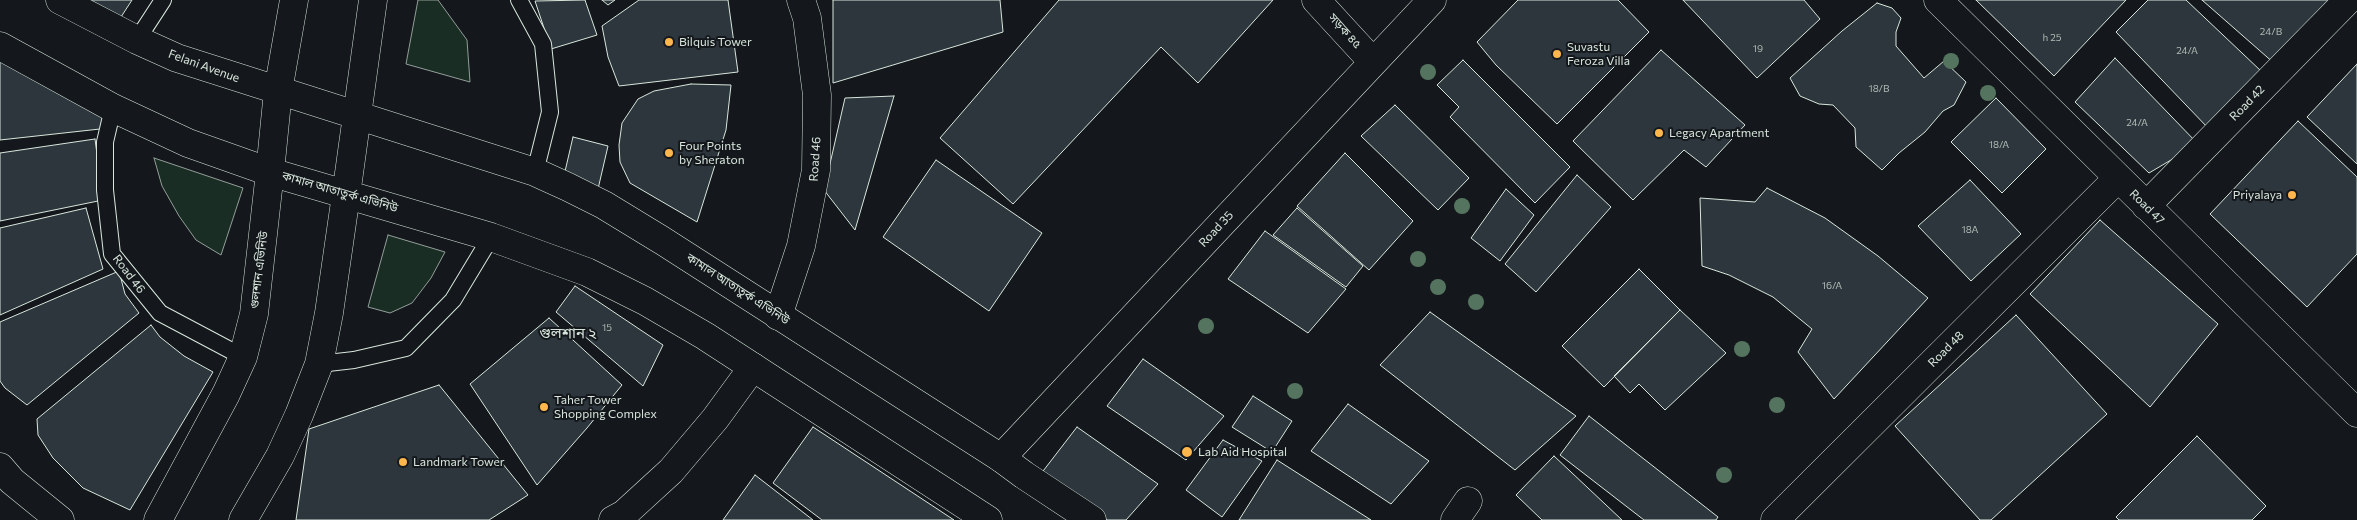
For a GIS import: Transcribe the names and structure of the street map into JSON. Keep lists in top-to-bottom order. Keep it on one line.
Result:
{"streets":{"street":["সড়ক ৪৫","Felani Avenue","Road 42","Road 46","কামাল আতাতুর্ক এভিনিউ","Road 47","Road 35","গুলশান এভিনিউ","Road 48"]},"crossings":[["সড়ক ৪৫","Road 35"],["Felani Avenue","কামাল আতাতুর্ক এভিনিউ"],["Felani Avenue","গুলশান এভিনিউ"],["Road 42","Road 47"],["Road 46","কামাল আতাতুর্ক এভিনিউ"],["Road 46","গুলশান এভিনিউ"],["কামাল আতাতুর্ক এভিনিউ","Road 35"],["কামাল আতাতুর্ক এভিনিউ","গুলশান এভিনিউ"],["Road 47","Road 48"]],"districts":["গুলশান ২"],"places":["Bilquis Tower","Suvastu Feroza Villa","Legacy Apartment","Four Points by Sheraton","Priyalaya","Taher Tower Shopping Complex","Lab Aid Hospital","Landmark Tower"],"house_numbers":["24/B","h 25","19","24/A","18/B","24/A","18/A","18A","16/A","15"]}
